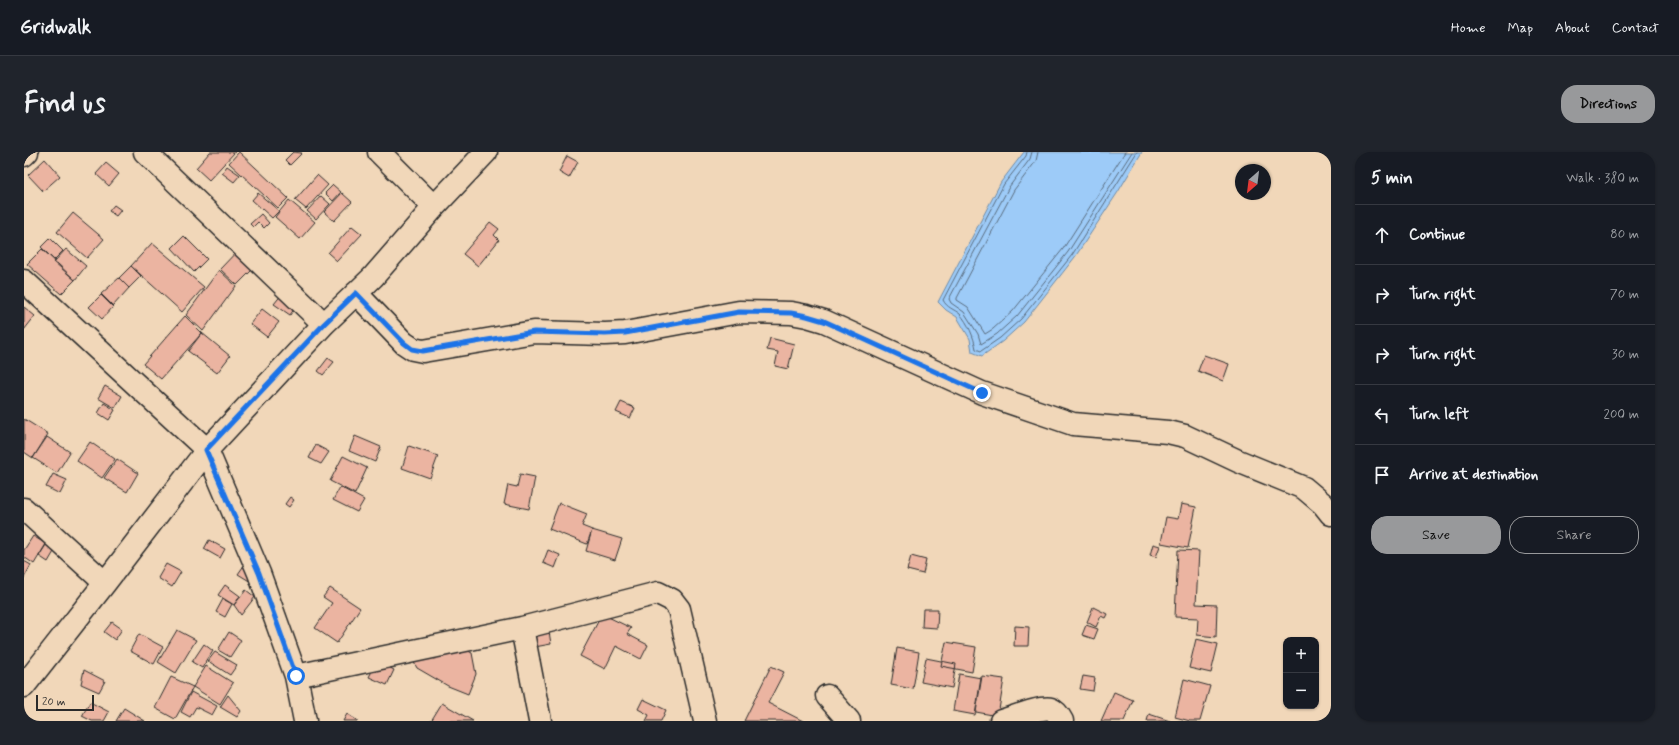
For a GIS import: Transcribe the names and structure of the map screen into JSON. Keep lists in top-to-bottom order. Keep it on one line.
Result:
{"scale_bar":"20 m","north":"bottom left","page":{"header":"Gridwalk","nav":["Home","Map","About","Contact"],"buttons":["Directions",["Save","Share"]],"title":"Find us","heading":["5 min","Walk · 380 m"],"list":[["Continue","80 m"],["Turn right","70 m"],["Turn right","30 m"],["Turn left","200 m"],"Arrive at destination"],"map_buttons":["+","−"],"scale":"20 m"}}
